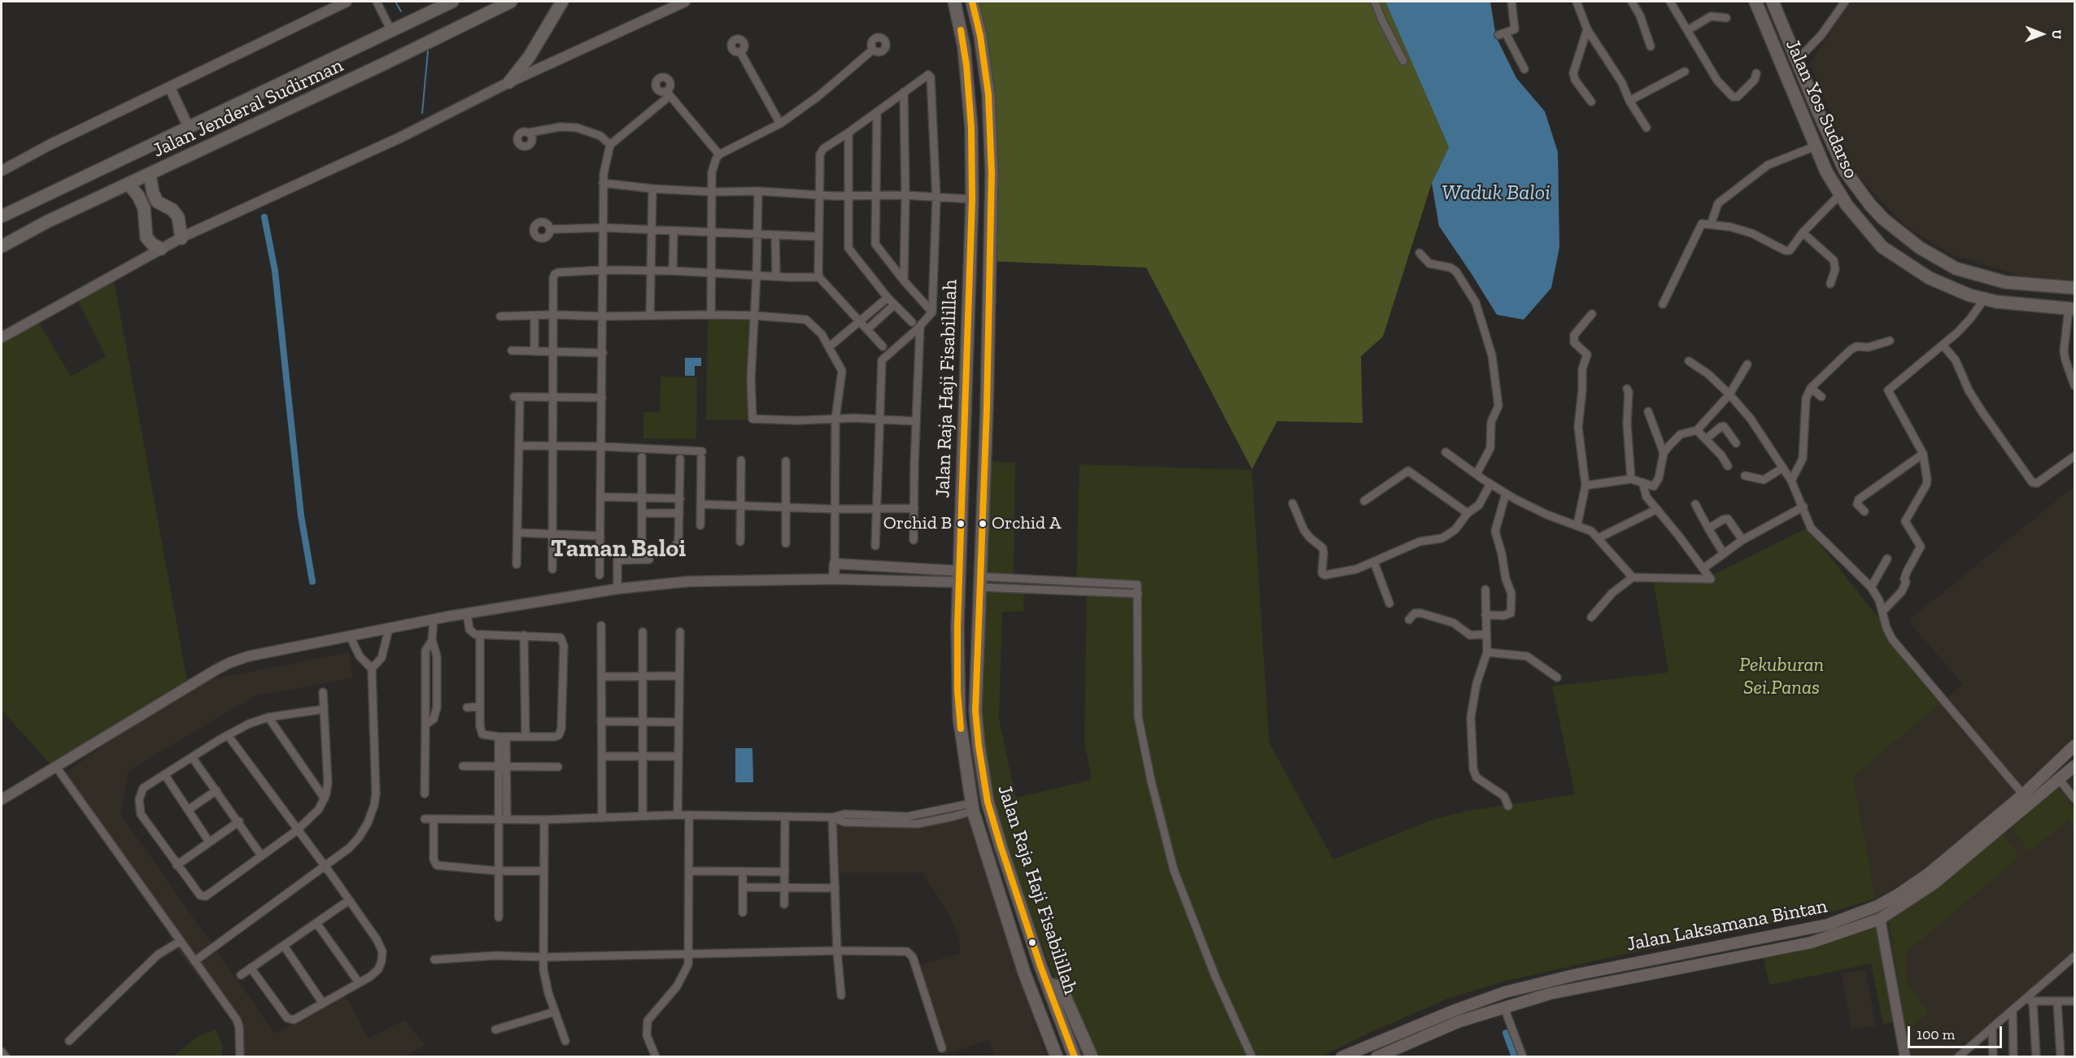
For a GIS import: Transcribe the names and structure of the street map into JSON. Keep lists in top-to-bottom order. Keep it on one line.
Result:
{"streets":{"highway":["Jalan Jenderal Sudirman"],"main road":["Jalan Yos Sudarso","Jalan Raja Haji Fisabilillah","Jalan Laksamana Bintan"]},"districts":["Taman Baloi"],"water":["Waduk Baloi"],"parks":["Pekuburan Sei.Panas"],"places":["Orchid B","Orchid A"],"scale_bar":"100 m","north":"right"}
